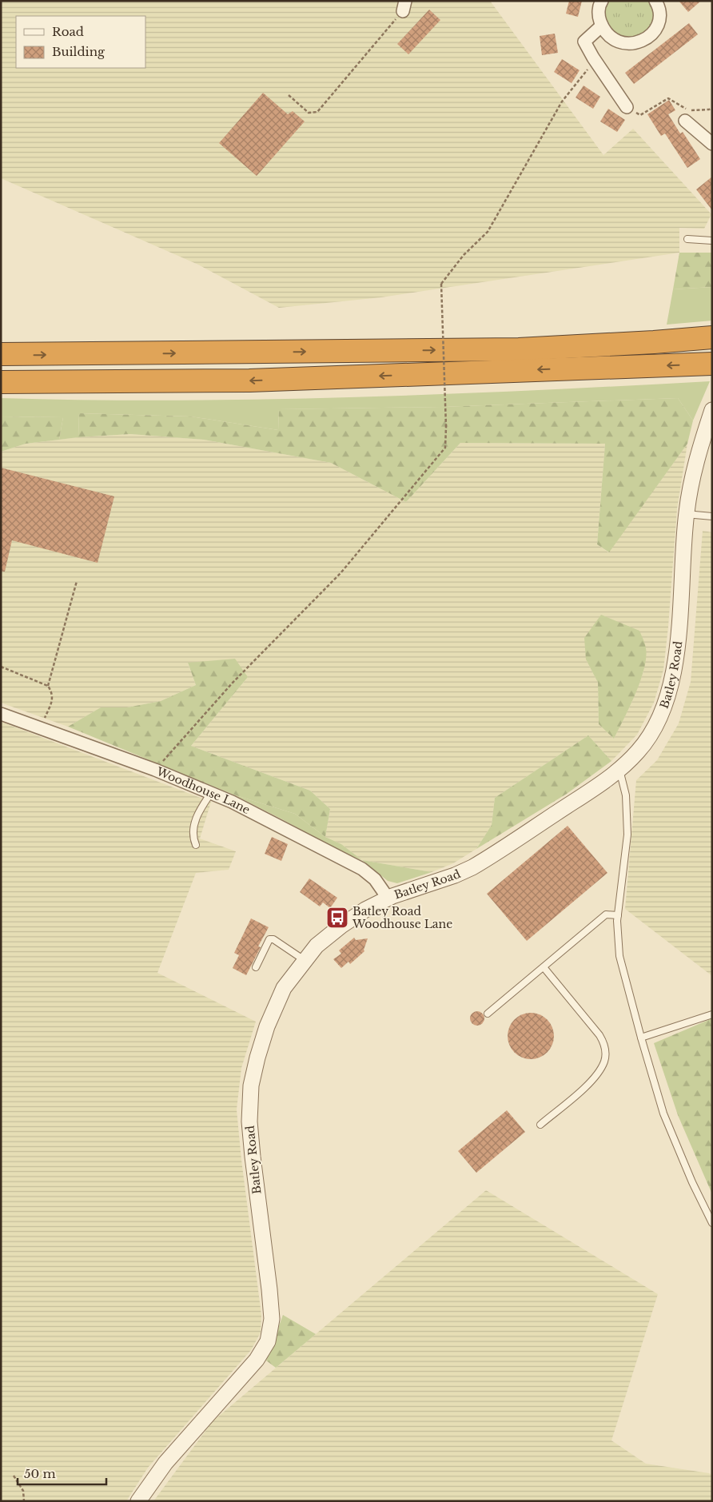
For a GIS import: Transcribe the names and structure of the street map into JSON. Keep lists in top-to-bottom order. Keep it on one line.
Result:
{"streets":{"street":["Batley Road","Woodhouse Lane"]},"crossings":[["Batley Road","Woodhouse Lane"]],"places":{"bus stop":["Batley Road Woodhouse Lane"]},"legend":["Road","Building"],"scale_bar":"50 m"}
